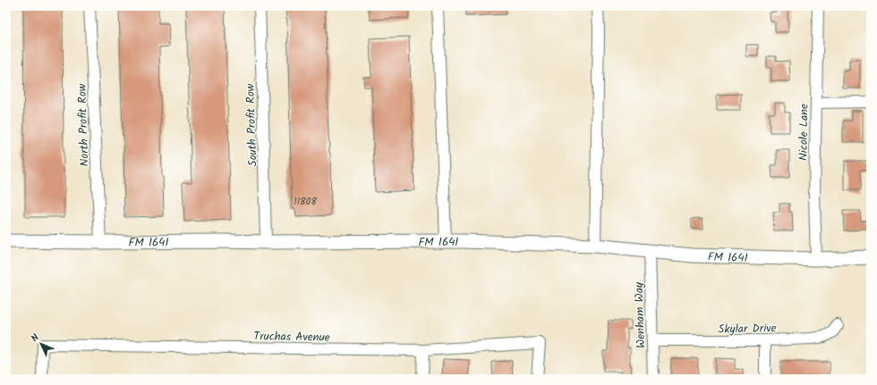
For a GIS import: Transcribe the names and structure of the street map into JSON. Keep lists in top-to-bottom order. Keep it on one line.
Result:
{"streets":{"main road":["FM 1641"],"street":["North Profit Row","South Profit Row","Nicole Lane","Wenham Way","Skylar Drive","Truchas Avenue"]},"crossings":[["North Profit Row","FM 1641"],["South Profit Row","FM 1641"],["Nicole Lane","FM 1641"],["FM 1641","Wenham Way"],["Wenham Way","Skylar Drive"]],"house_numbers":["11808"],"north":"top left"}
